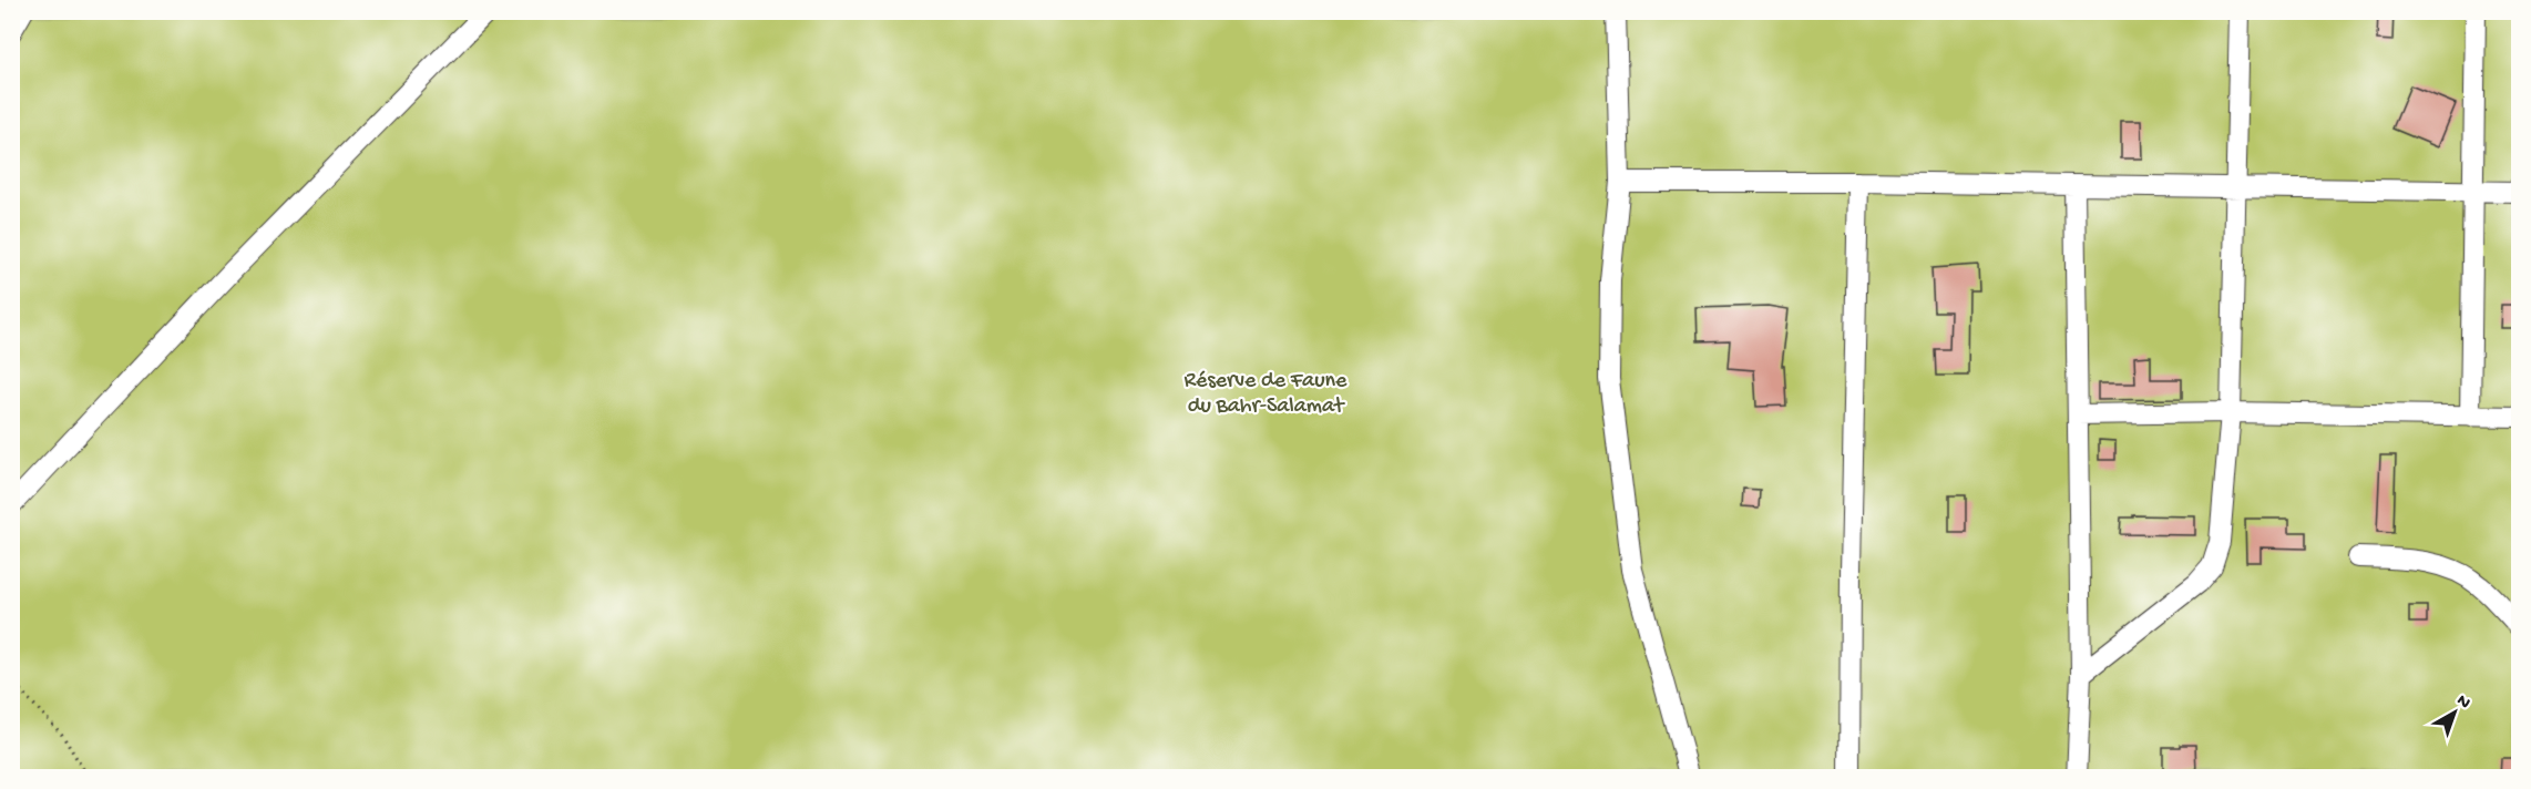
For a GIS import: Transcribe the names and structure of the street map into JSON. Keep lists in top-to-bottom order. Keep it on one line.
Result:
{"parks":["Réserve de Faune du Bahr-Salamat"],"north":"top right"}
